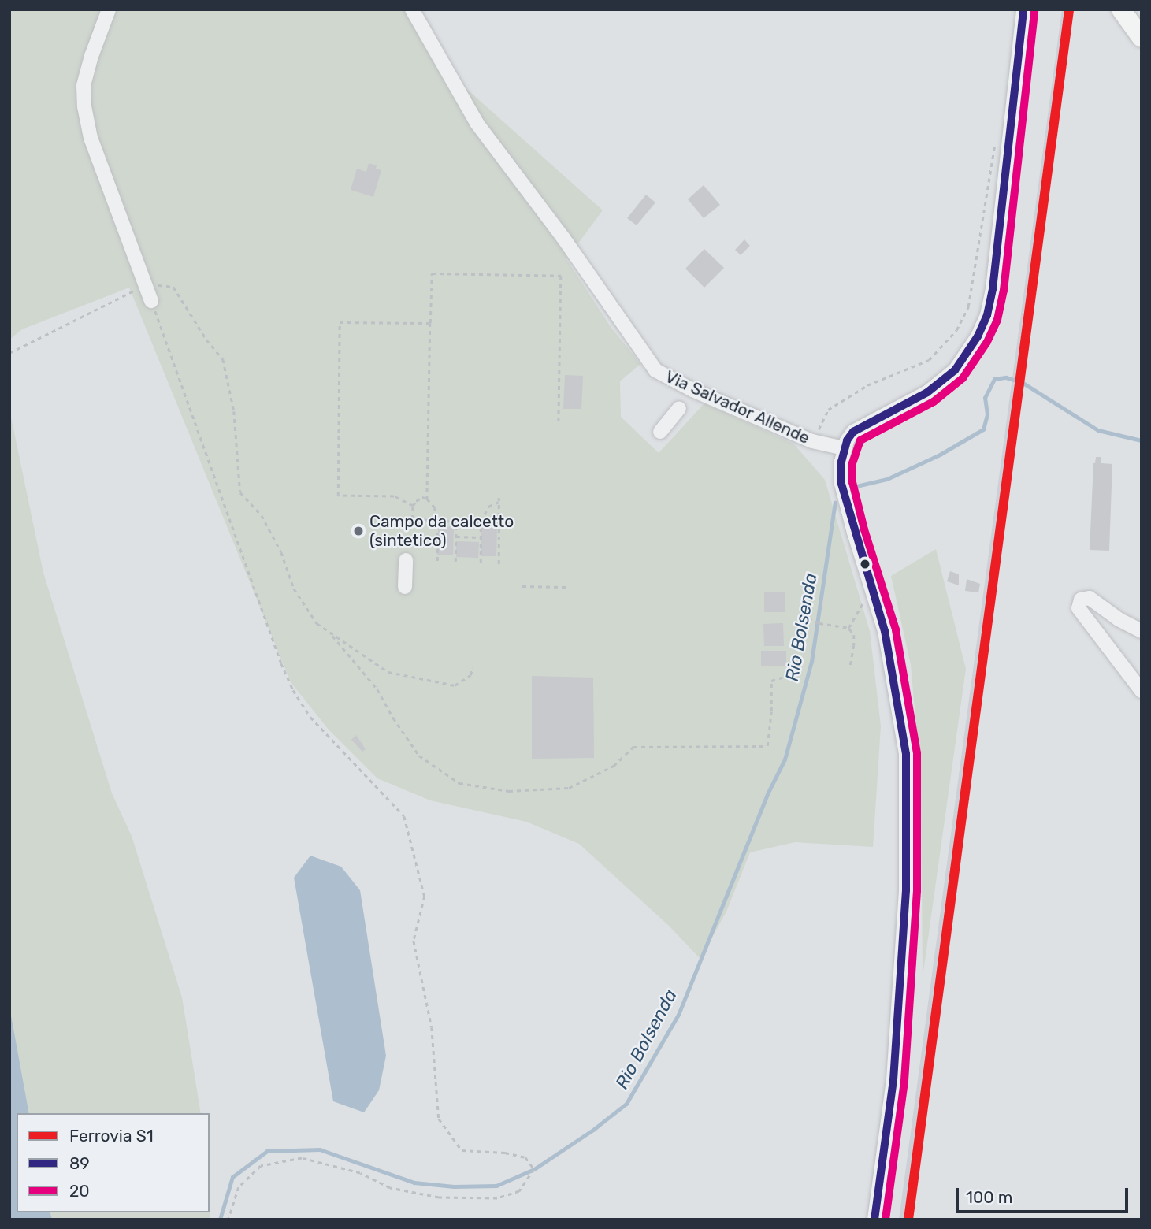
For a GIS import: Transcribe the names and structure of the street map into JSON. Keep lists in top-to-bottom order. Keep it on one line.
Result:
{"streets":{"street":["Via Salvador Allende"]},"water":["Rio Bolsenda"],"places":["Campo da calcetto (sintetico)"],"lines":["rail line S1","transit line 89","transit line 20"],"legend":["Ferrovia S1","89","20"],"scale_bar":"100 m"}
